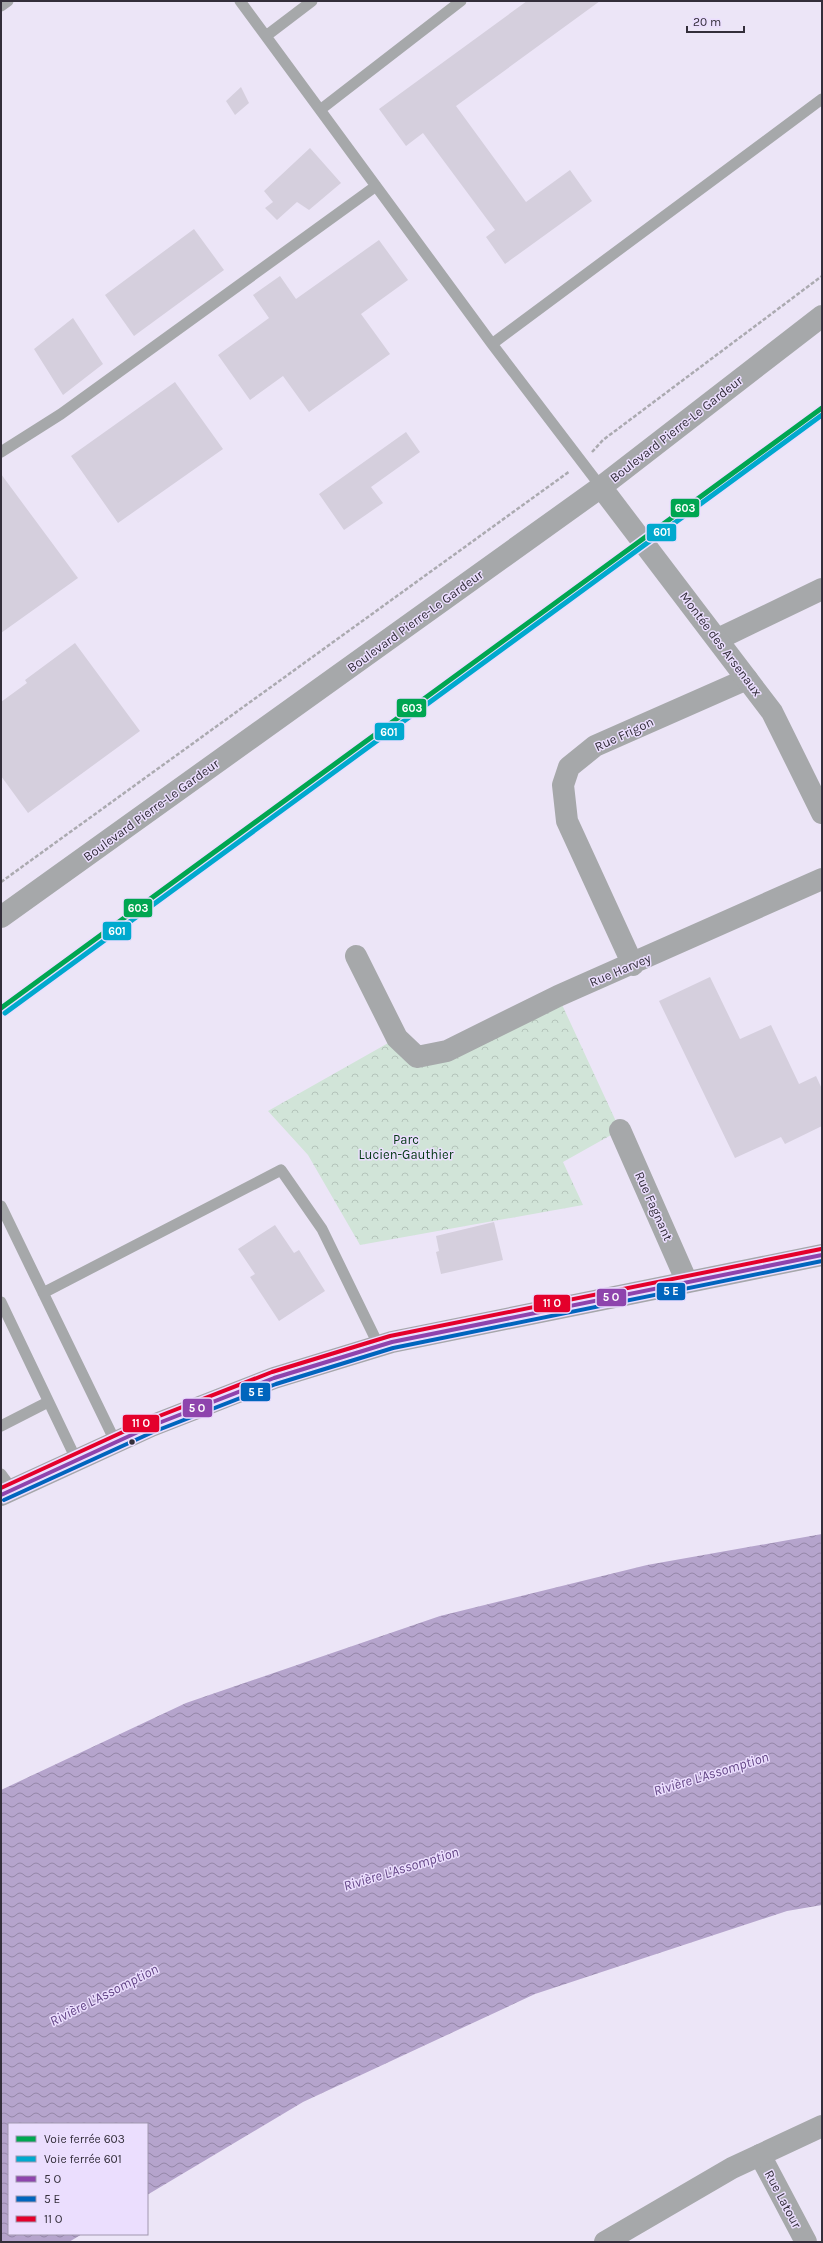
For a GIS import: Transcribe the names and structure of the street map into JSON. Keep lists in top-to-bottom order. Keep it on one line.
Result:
{"streets":{"street":["Boulevard Pierre-Le Gardeur","Montée des Arsenaux","Rue Frigon","Rue Harvey","Rue Fagnant","Rue Latour"]},"crossings":[["Boulevard Pierre-Le Gardeur","Montée des Arsenaux"],["Montée des Arsenaux","Rue Frigon"],["Rue Frigon","Rue Harvey"]],"water":["Rivière L'Assomption"],"parks":["Parc Lucien-Gauthier"],"lines":["rail line 603","rail line 601"],"legend":["Voie ferrée 603","Voie ferrée 601","5 O","5 E","11 O"],"scale_bar":"20 m"}
